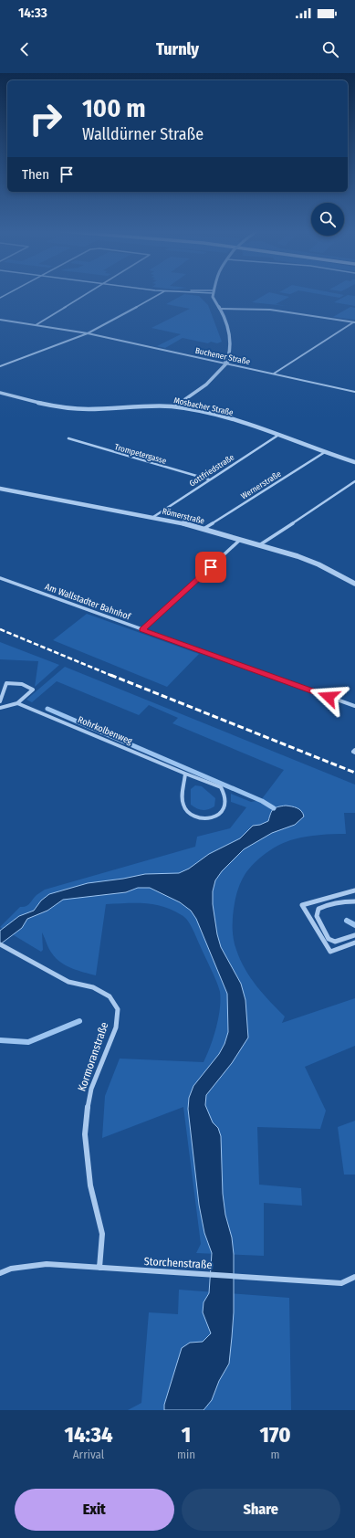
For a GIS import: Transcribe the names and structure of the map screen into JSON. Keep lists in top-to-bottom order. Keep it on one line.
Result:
{"streets":{"street":["Buchener Straße","Mosbacher Straße","Trompetergasse","Gottfriedstraße","Wernerstraße","Römerstraße","Am Wallstadter Bahnhof","Rohrkolbenweg","Kormoranstraße","Storchenstraße"]},"crossings":[["Mosbacher Straße","Gottfriedstraße"],["Mosbacher Straße","Wernerstraße"],["Trompetergasse","Gottfriedstraße"],["Gottfriedstraße","Römerstraße"],["Wernerstraße","Römerstraße"],["Kormoranstraße","Storchenstraße"]],"page":{"status":"14:33","header":"Turnly","turn":["100 m","Walldürner Straße"],"then":"Then","eta":["14:34","Arrival","1","min","170","m"],"buttons":["Exit","Share"]}}
